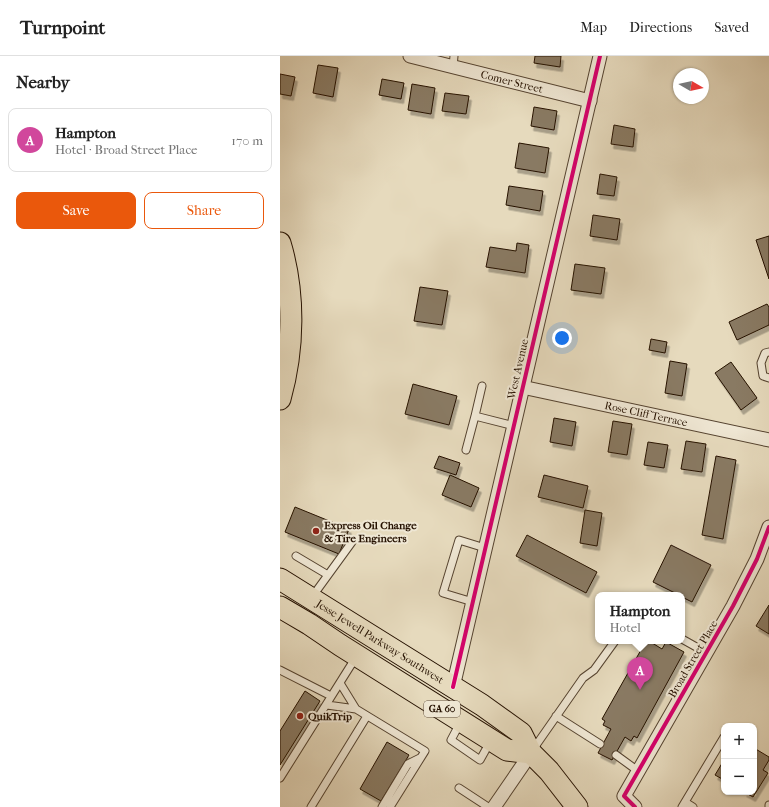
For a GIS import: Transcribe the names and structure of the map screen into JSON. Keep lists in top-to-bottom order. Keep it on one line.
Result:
{"streets":{"main road":["Jesse Jewell Parkway Southwest","GA 60"],"street":["Comer Street","West Avenue","Rose Cliff Terrace","Broad Street Place"]},"crossings":[["Comer Street","West Avenue"],["West Avenue","Rose Cliff Terrace"],["West Avenue","Jesse Jewell Parkway Southwest"]],"places":["Express Oil Change & Tire Engineers","QuikTrip"],"north":"right","page":{"header":"Turnpoint","nav":["Map","Directions","Saved"],"heading":"Nearby","list":[{"mark":"A","name":"Hampton","note":"Hotel · Broad Street Place","value":"170 m"}],"buttons":["Save","Share"],"popup":["Hampton","Hotel"],"pins":"A","map_buttons":["+","−"]}}
